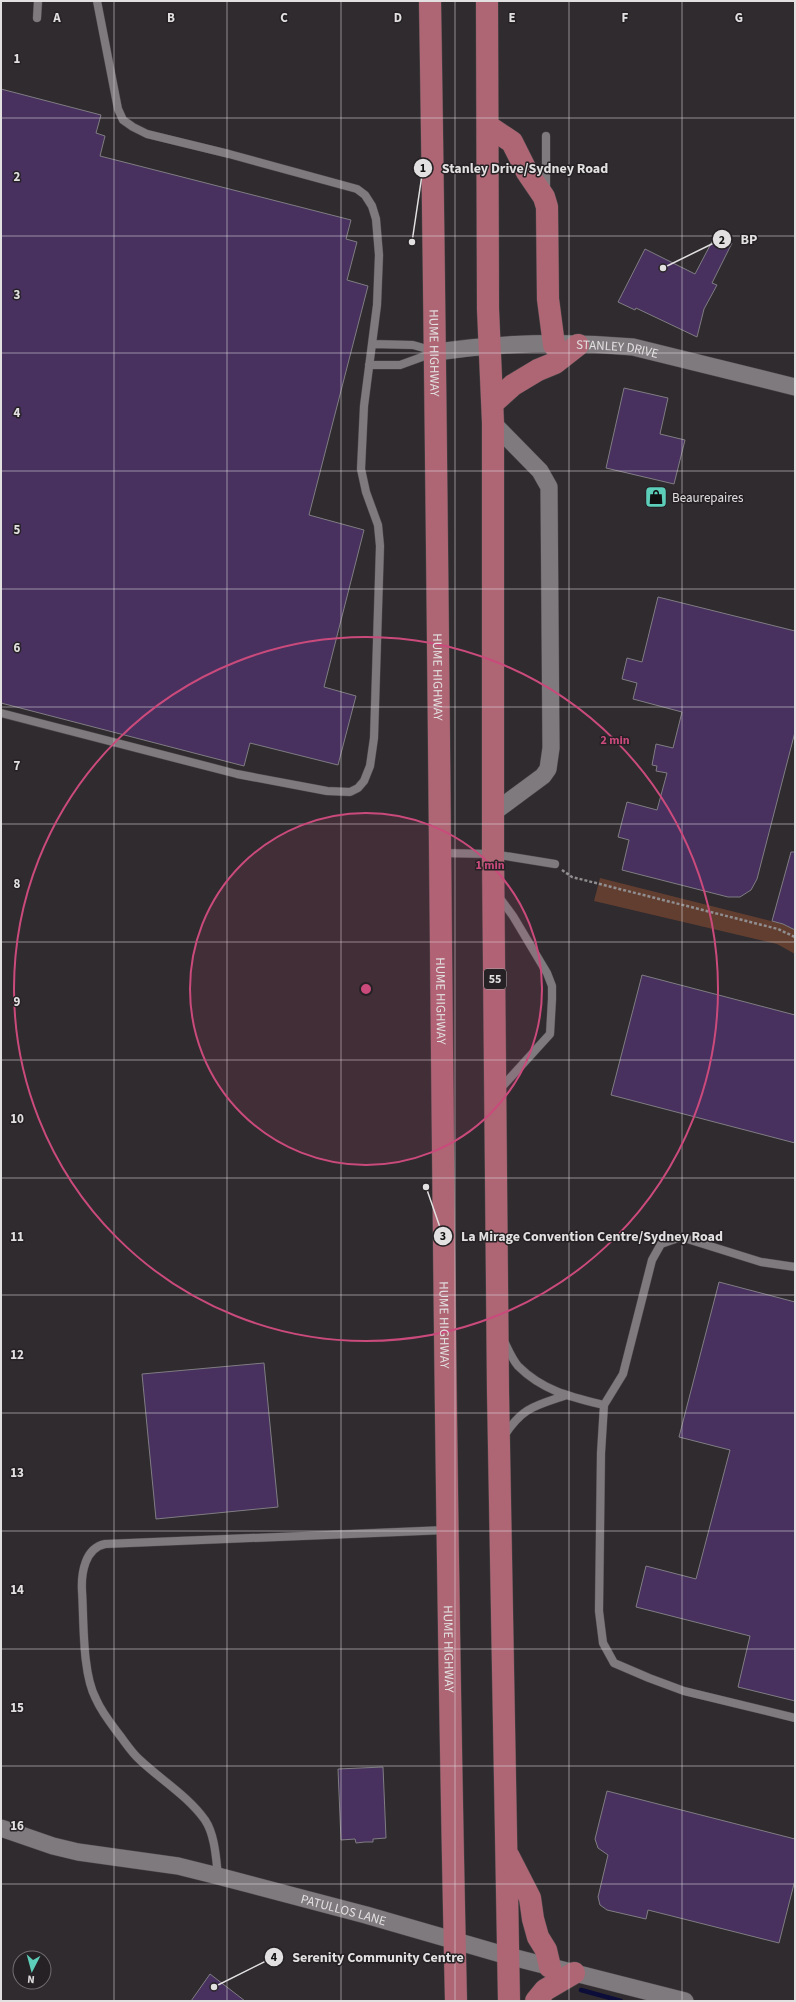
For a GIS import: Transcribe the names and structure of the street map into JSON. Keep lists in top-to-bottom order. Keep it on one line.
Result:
{"streets":{"highway":["HUME HIGHWAY","55"],"street":["STANLEY DRIVE","PATULLOS LANE"]},"crossings":[["STANLEY DRIVE","HUME HIGHWAY"],["STANLEY DRIVE","55"],["HUME HIGHWAY","PATULLOS LANE"],["55","PATULLOS LANE"]],"places":{"other":["Stanley Drive/Sydney Road","BP","La Mirage Convention Centre/Sydney Road","Serenity Community Centre"],"shop":["Beaurepaires"]},"north":"bottom","grid":{"columns":["A","B","C","D","E","F","G"],"rows":["1","2","3","4","5","6","7","8","9","10","11","12","13","14","15","16"]},"rings":["2 min","1 min"]}
